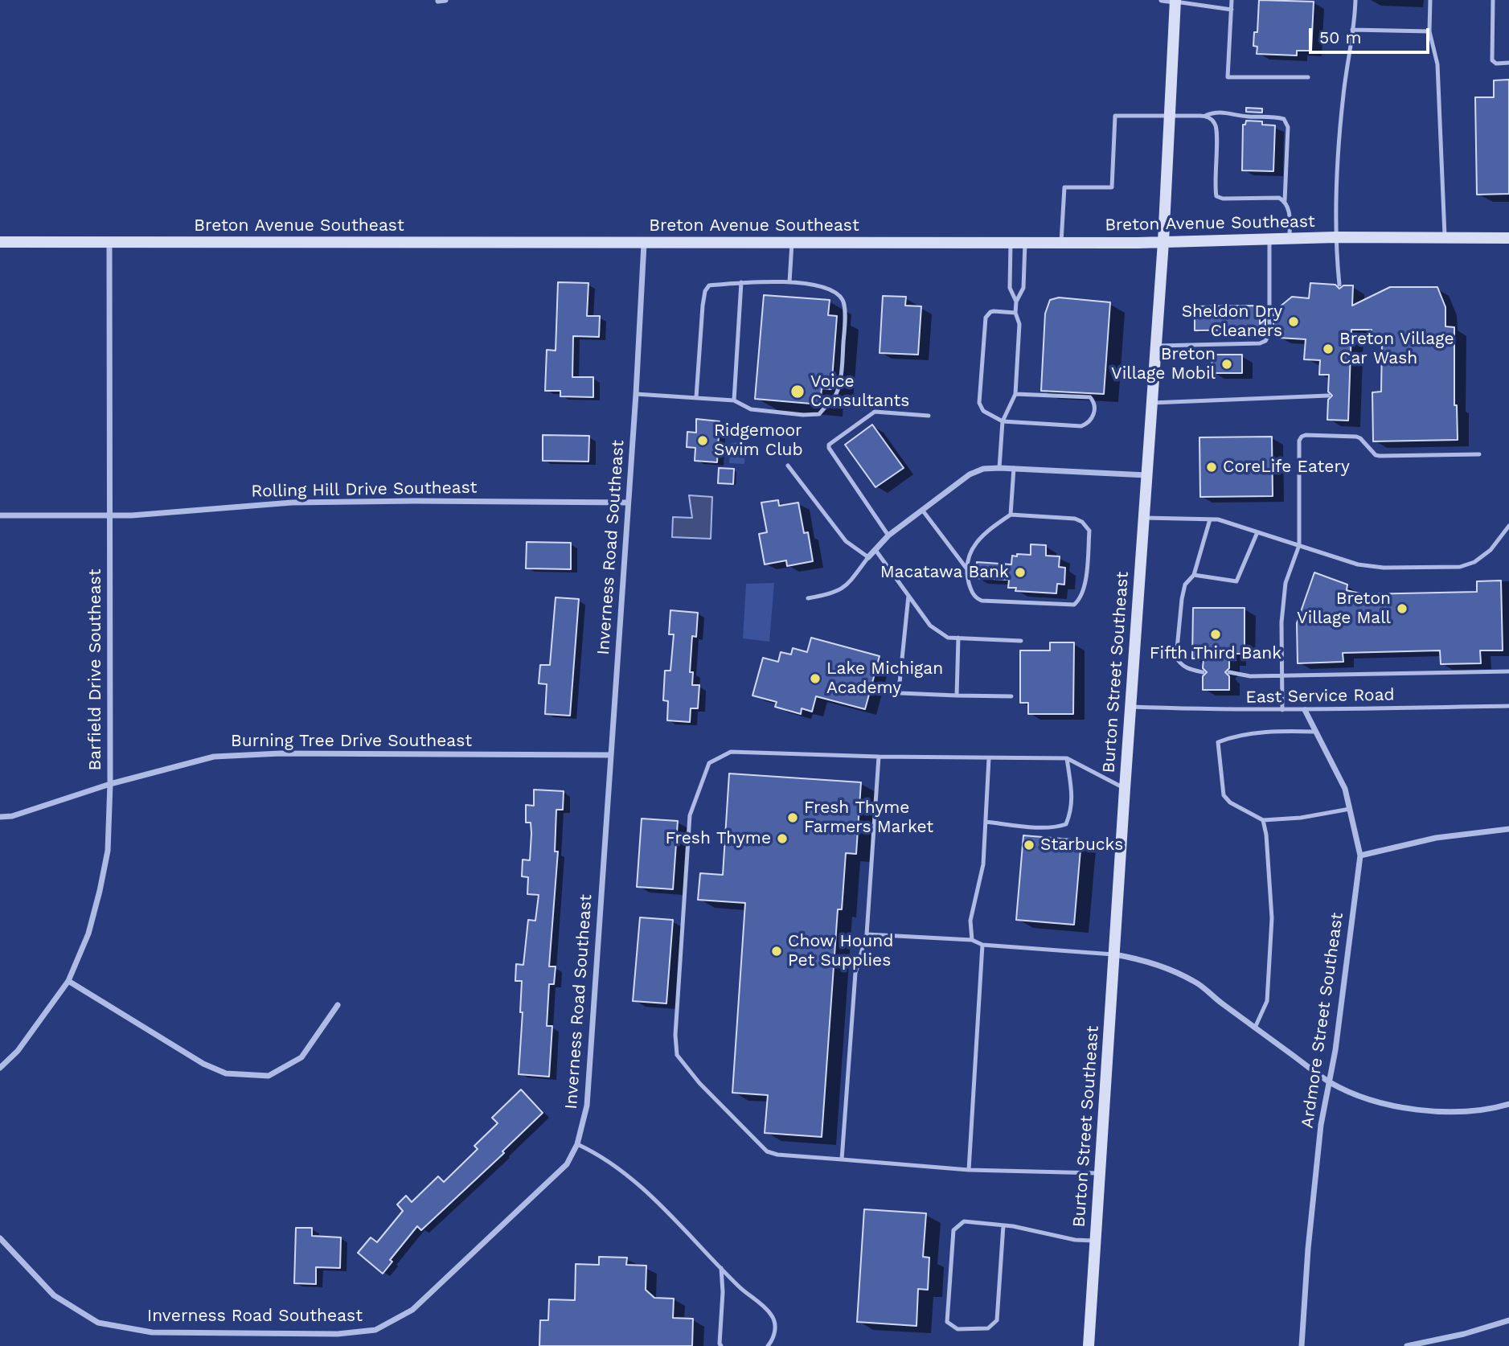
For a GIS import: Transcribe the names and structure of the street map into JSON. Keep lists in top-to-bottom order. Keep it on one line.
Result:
{"streets":{"main road":["Breton Avenue Southeast","Burton Street Southeast"],"street":["Rolling Hill Drive Southeast","Inverness Road Southeast","Barfield Drive Southeast","Burning Tree Drive Southeast","Ardmore Street Southeast"],"lane":["East Service Road"]},"crossings":[["Breton Avenue Southeast","Inverness Road Southeast"],["Breton Avenue Southeast","Barfield Drive Southeast"],["Breton Avenue Southeast","Burton Street Southeast"],["Rolling Hill Drive Southeast","Inverness Road Southeast"],["Rolling Hill Drive Southeast","Barfield Drive Southeast"],["Inverness Road Southeast","Burning Tree Drive Southeast"],["Barfield Drive Southeast","Burning Tree Drive Southeast"],["Burton Street Southeast","East Service Road"],["East Service Road","Ardmore Street Southeast"]],"places":["Sheldon Dry Cleaners","Breton Village Car Wash","Breton Village Mobil","Voice Consultants","Ridgemoor Swim Club","CoreLife Eatery","Macatawa Bank","Breton Village Mall","Fifth Third Bank","Lake Michigan Academy","Fresh Thyme Farmers Market","Fresh Thyme","Starbucks","Chow Hound Pet Supplies"],"scale_bar":"50 m"}
